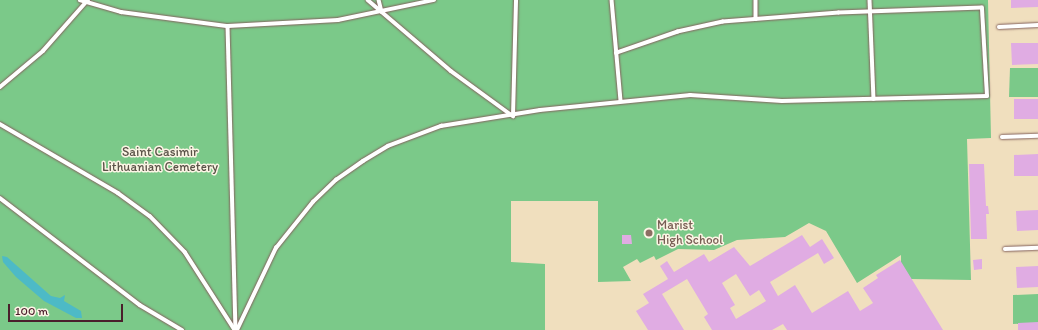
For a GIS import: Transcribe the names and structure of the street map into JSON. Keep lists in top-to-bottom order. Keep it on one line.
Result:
{"parks":["Saint Casimir Lithuanian Cemetery"],"places":["Marist High School"],"scale_bar":"100 m"}
